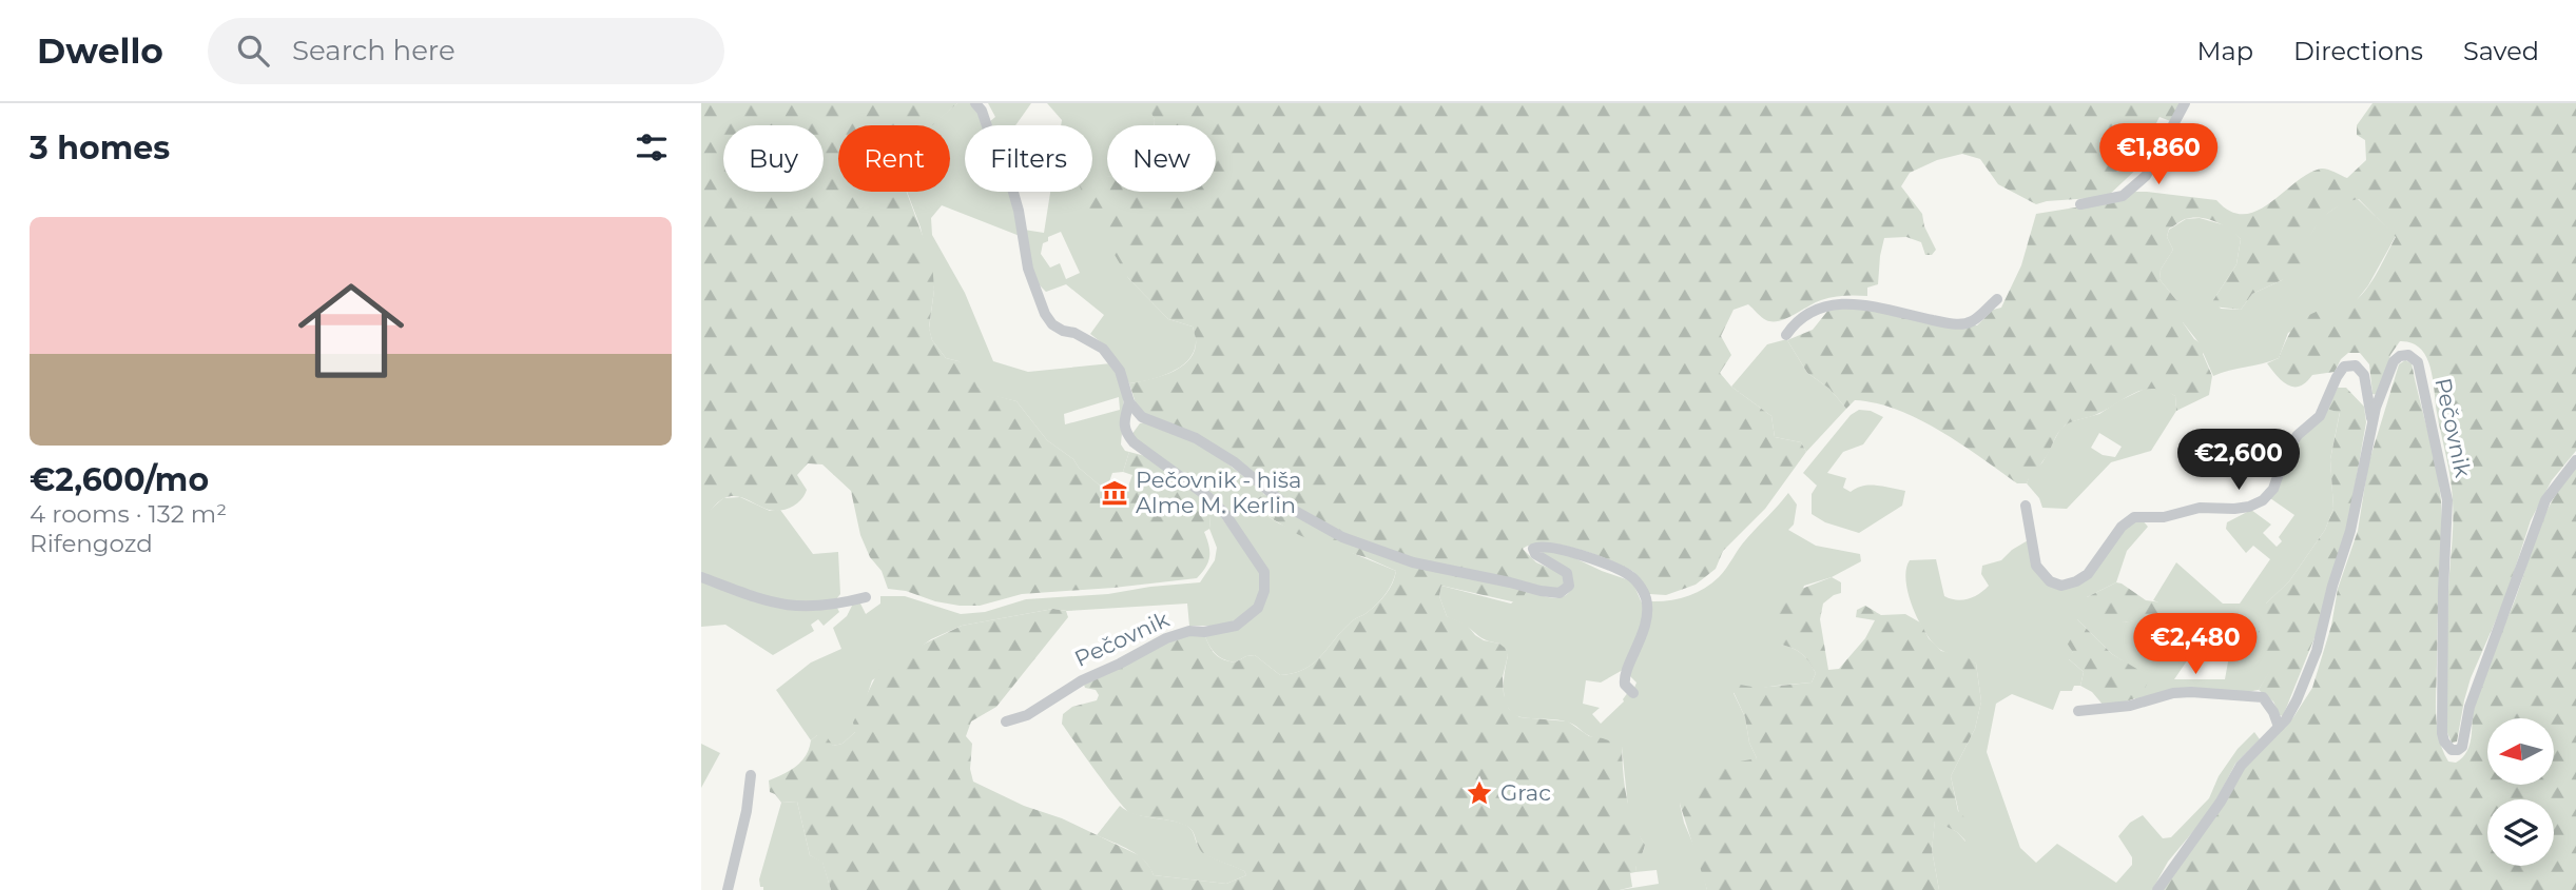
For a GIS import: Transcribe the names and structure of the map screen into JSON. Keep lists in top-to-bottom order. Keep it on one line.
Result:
{"streets":{"street":["Pečovnik"]},"places":{"museum":["Pečovnik - hiša Alme M. Kerlin"],"place":["Grac"]},"north":"left","page":{"header":"Dwello","search":"Search here","nav":["Map","Directions","Saved"],"heading":"3 homes","price":["€1,860","€2,600","€2,480"],"chip":["Buy","Rent","Filters","New"],"list":[{"name":"€2,600/mo","note":"4 rooms · 132 m² · Rifengozd"}]}}
